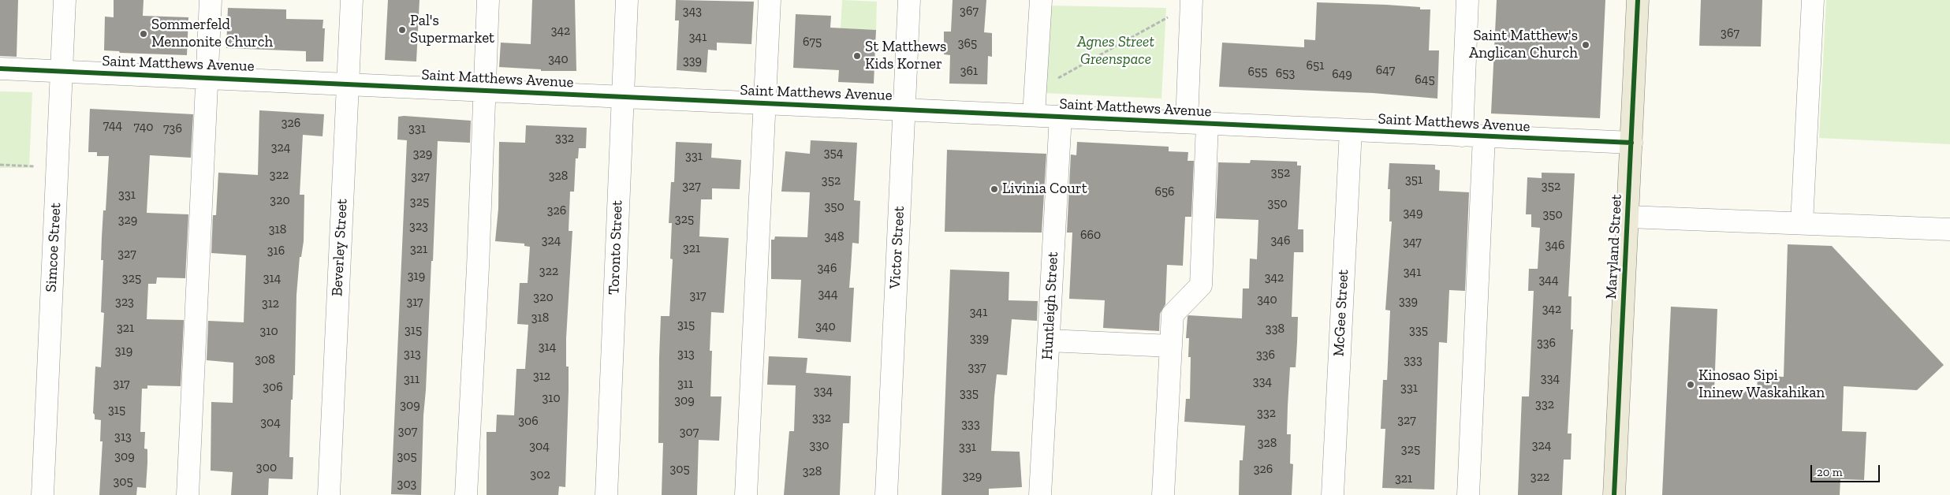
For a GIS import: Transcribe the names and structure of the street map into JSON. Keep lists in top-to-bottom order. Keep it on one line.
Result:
{"streets":{"main road":["Maryland Street"],"street":["Saint Matthews Avenue","Simcoe Street","Beverley Street","Toronto Street","Victor Street","Huntleigh Street","McGee Street"]},"crossings":[["Saint Matthews Avenue","Maryland Street"],["Saint Matthews Avenue","Simcoe Street"],["Saint Matthews Avenue","Beverley Street"],["Saint Matthews Avenue","Toronto Street"],["Saint Matthews Avenue","Victor Street"],["Saint Matthews Avenue","Huntleigh Street"],["Saint Matthews Avenue","McGee Street"]],"parks":["Agnes Street Greenspace"],"places":["Pal's Supermarket","Sommerfeld Mennonite Church","Saint Matthew's Anglican Church","St Matthews Kids Korner","Livinia Court","Kinosao Sipi Ininew Waskahikan"],"house_numbers":["343","367","342","367","341","675","365","340","339","651","647","361","655","653","649","645","326","744","740","736","331","332","324","354","329","331","352","322","328","327","351","352","327","352","656","331","320","325","350","350","326","349","350","325","329","323","318","660","348","324","346","347","346","321","321","316","327","346","322","341","319","342","325","314","344","344","317","320","340","339","323","317","312","342","341","318","315","340","321","338","315","335","310","339","336","314","319","313","313","336","308","333","337","312","334","311","334","317","311","306","331","334","335","310","309","332","309","315","332","332","327","306","304","333","307","307","313","328","330","324","304","331","325","309","305","300","305","326","328","302","329","322","321","305","303"],"scale_bar":"20 m"}
